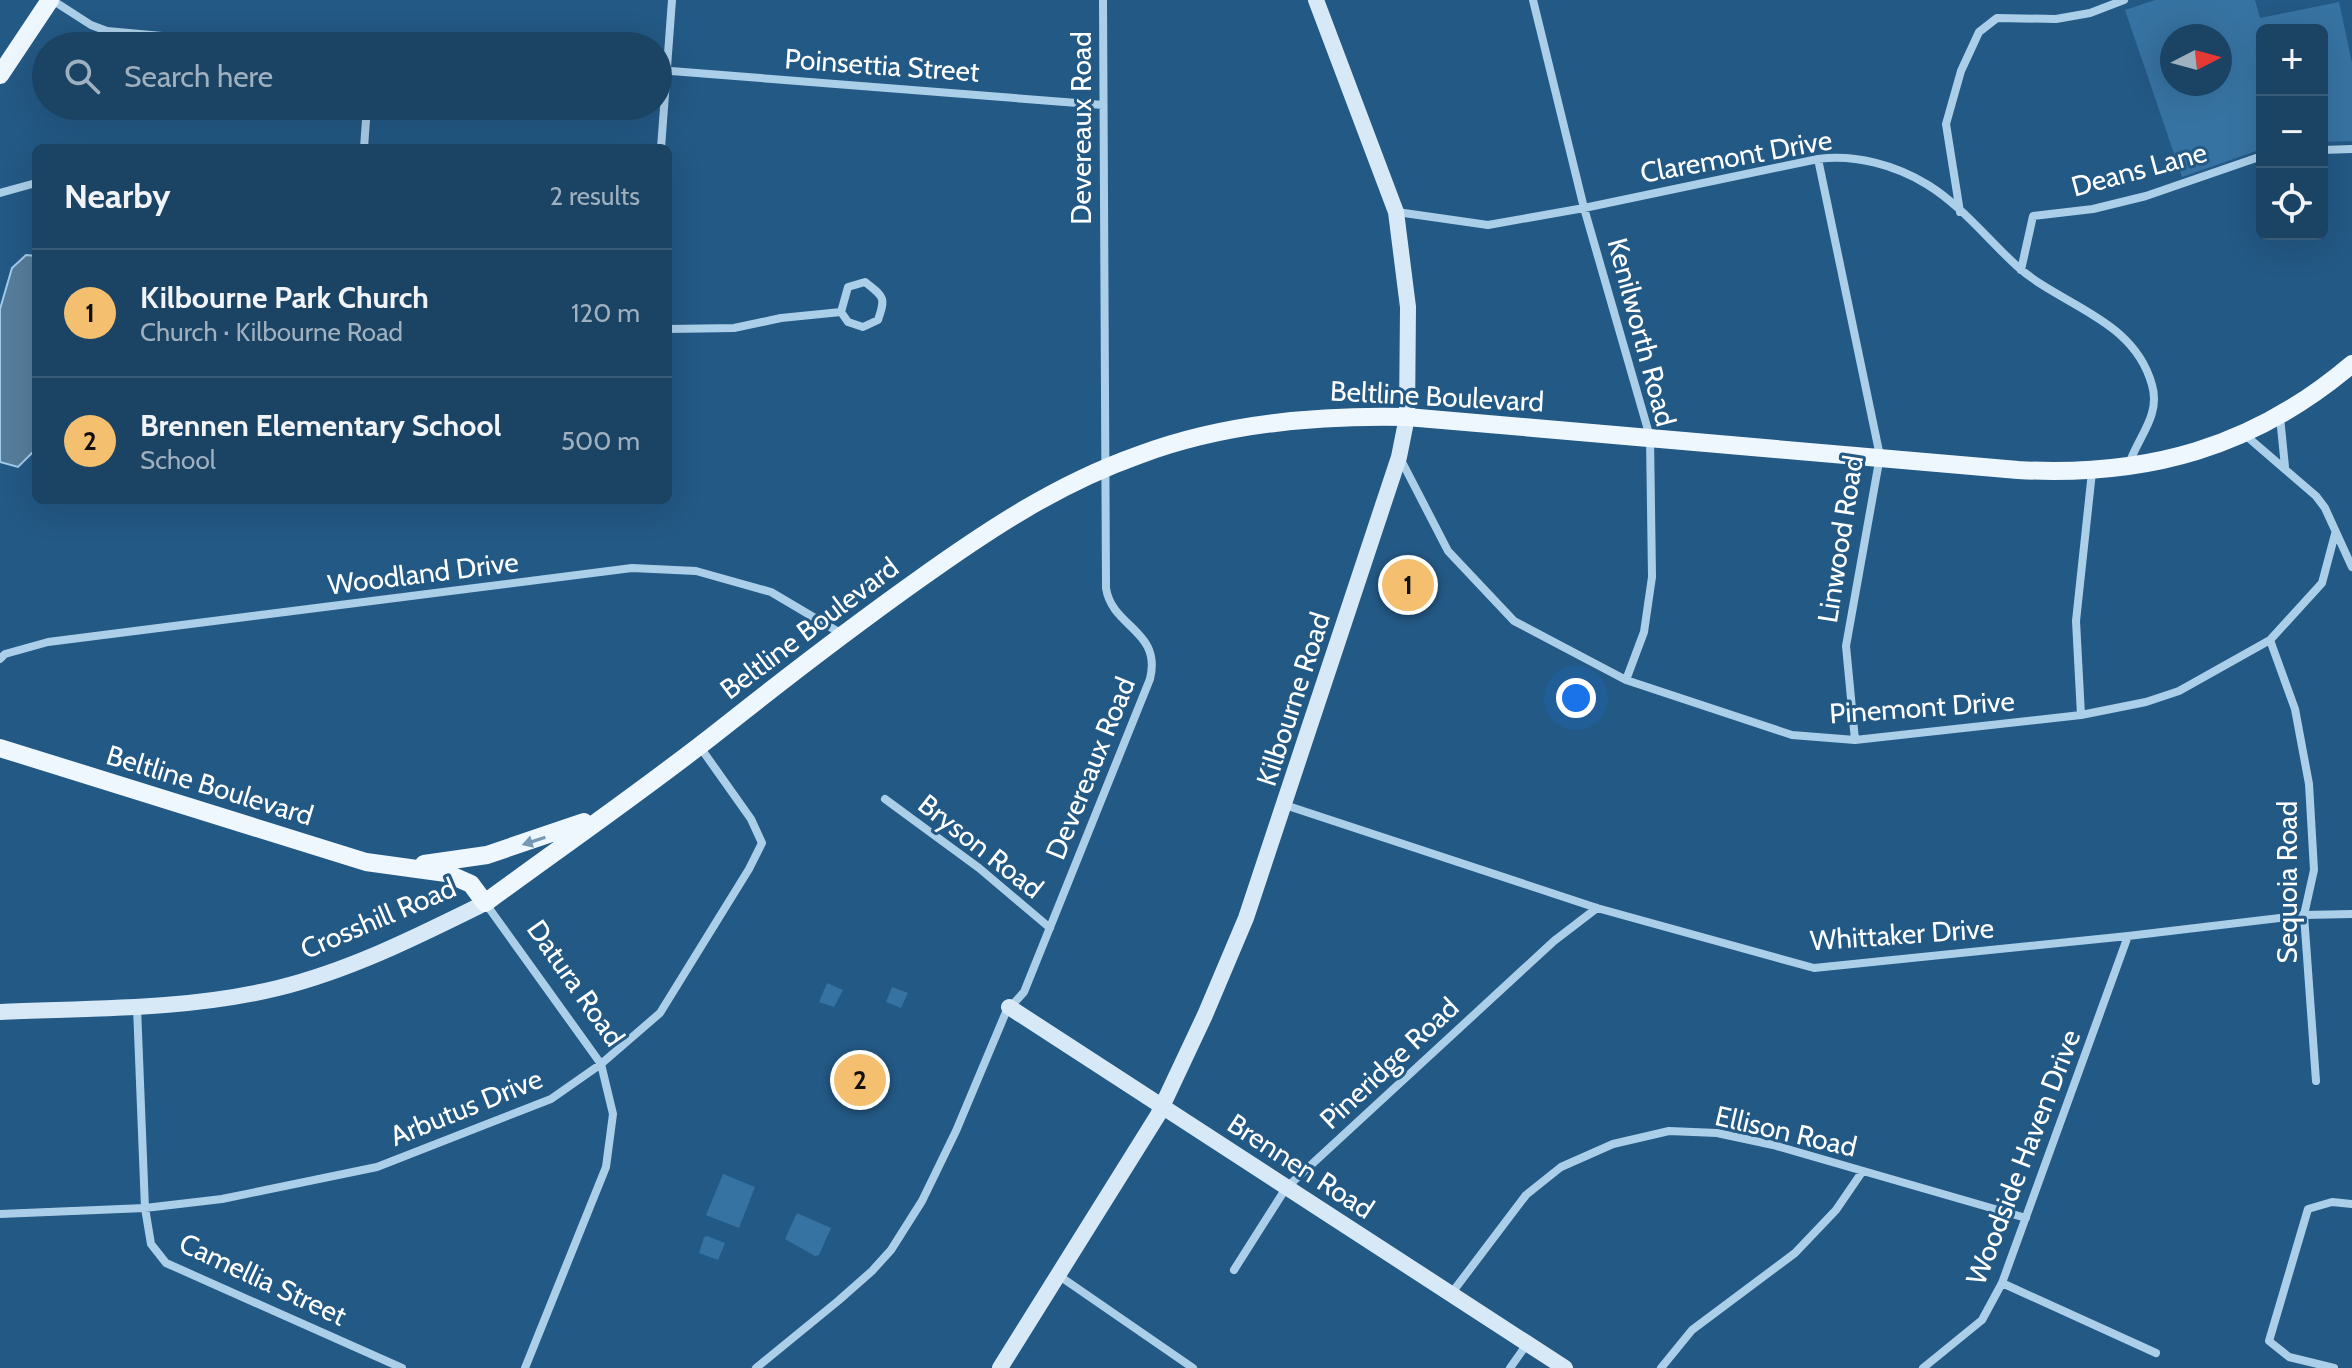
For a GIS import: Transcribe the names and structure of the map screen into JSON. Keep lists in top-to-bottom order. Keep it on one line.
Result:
{"streets":{"main road":["Beltline Boulevard","Crosshill Road","Datura Road"],"street":["Poinsettia Street","Devereaux Road","Claremont Drive","Deans Lane","Kenilworth Road","Linwood Road","Woodland Drive","Kilbourne Road","Pinemont Drive","Bryson Road","Sequoia Road","Whittaker Drive","Pineridge Road","Arbutus Drive","Ellison Road","Woodside Haven Drive","Brennen Road","Camellia Street"]},"crossings":[["Poinsettia Street","Devereaux Road"],["Devereaux Road","Beltline Boulevard"],["Devereaux Road","Bryson Road"],["Devereaux Road","Brennen Road"],["Claremont Drive","Deans Lane"],["Claremont Drive","Kenilworth Road"],["Claremont Drive","Beltline Boulevard"],["Claremont Drive","Linwood Road"],["Claremont Drive","Kilbourne Road"],["Kenilworth Road","Beltline Boulevard"],["Kenilworth Road","Pinemont Drive"],["Beltline Boulevard","Linwood Road"],["Beltline Boulevard","Woodland Drive"],["Beltline Boulevard","Kilbourne Road"],["Beltline Boulevard","Crosshill Road"],["Beltline Boulevard","Datura Road"],["Beltline Boulevard","Arbutus Drive"],["Linwood Road","Pinemont Drive"],["Kilbourne Road","Pinemont Drive"],["Kilbourne Road","Whittaker Drive"],["Kilbourne Road","Brennen Road"],["Pinemont Drive","Sequoia Road"],["Sequoia Road","Whittaker Drive"],["Crosshill Road","Datura Road"],["Crosshill Road","Camellia Street"],["Whittaker Drive","Pineridge Road"],["Whittaker Drive","Woodside Haven Drive"],["Datura Road","Arbutus Drive"],["Pineridge Road","Brennen Road"],["Arbutus Drive","Camellia Street"],["Ellison Road","Woodside Haven Drive"],["Ellison Road","Brennen Road"]],"north":"right","page":{"map_buttons":["+","−"],"search":"Search here","heading":["Nearby","2 results"],"list":[{"mark":"1","name":"Kilbourne Park Church","note":"Church · Kilbourne Road","value":"120 m"},{"mark":"2","name":"Brennen Elementary School","note":"School","value":"500 m"}],"pins":["1","2"]}}
